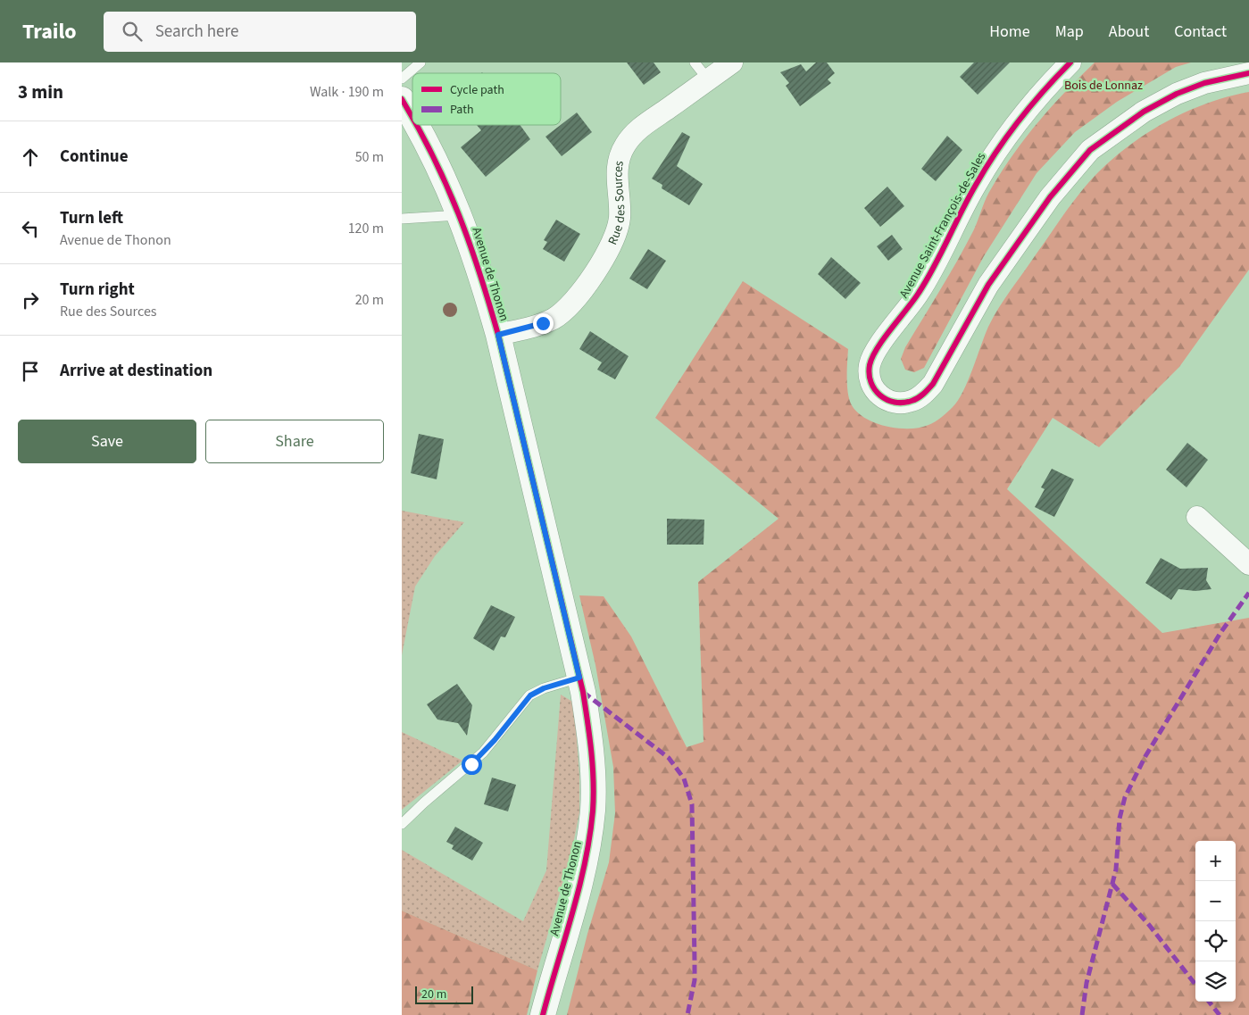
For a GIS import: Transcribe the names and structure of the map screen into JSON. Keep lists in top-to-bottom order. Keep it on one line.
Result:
{"streets":{"main road":["Avenue de Thonon"],"street":["Rue des Sources","Avenue Saint-François-de-Sales"]},"crossings":[["Rue des Sources","Avenue de Thonon"]],"parks":["Bois de Lonnaz"],"legend":["Cycle path","Path"],"scale_bar":"20 m","page":{"header":"Trailo","search":"Search here","nav":["Home","Map","About","Contact"],"heading":["3 min","Walk · 190 m"],"list":[["Continue","50 m"],["Turn left","Avenue de Thonon","120 m"],["Turn right","Rue des Sources","20 m"],"Arrive at destination"],"buttons":["Save","Share"],"map_buttons":["+","−"],"scale":"20 m"}}
